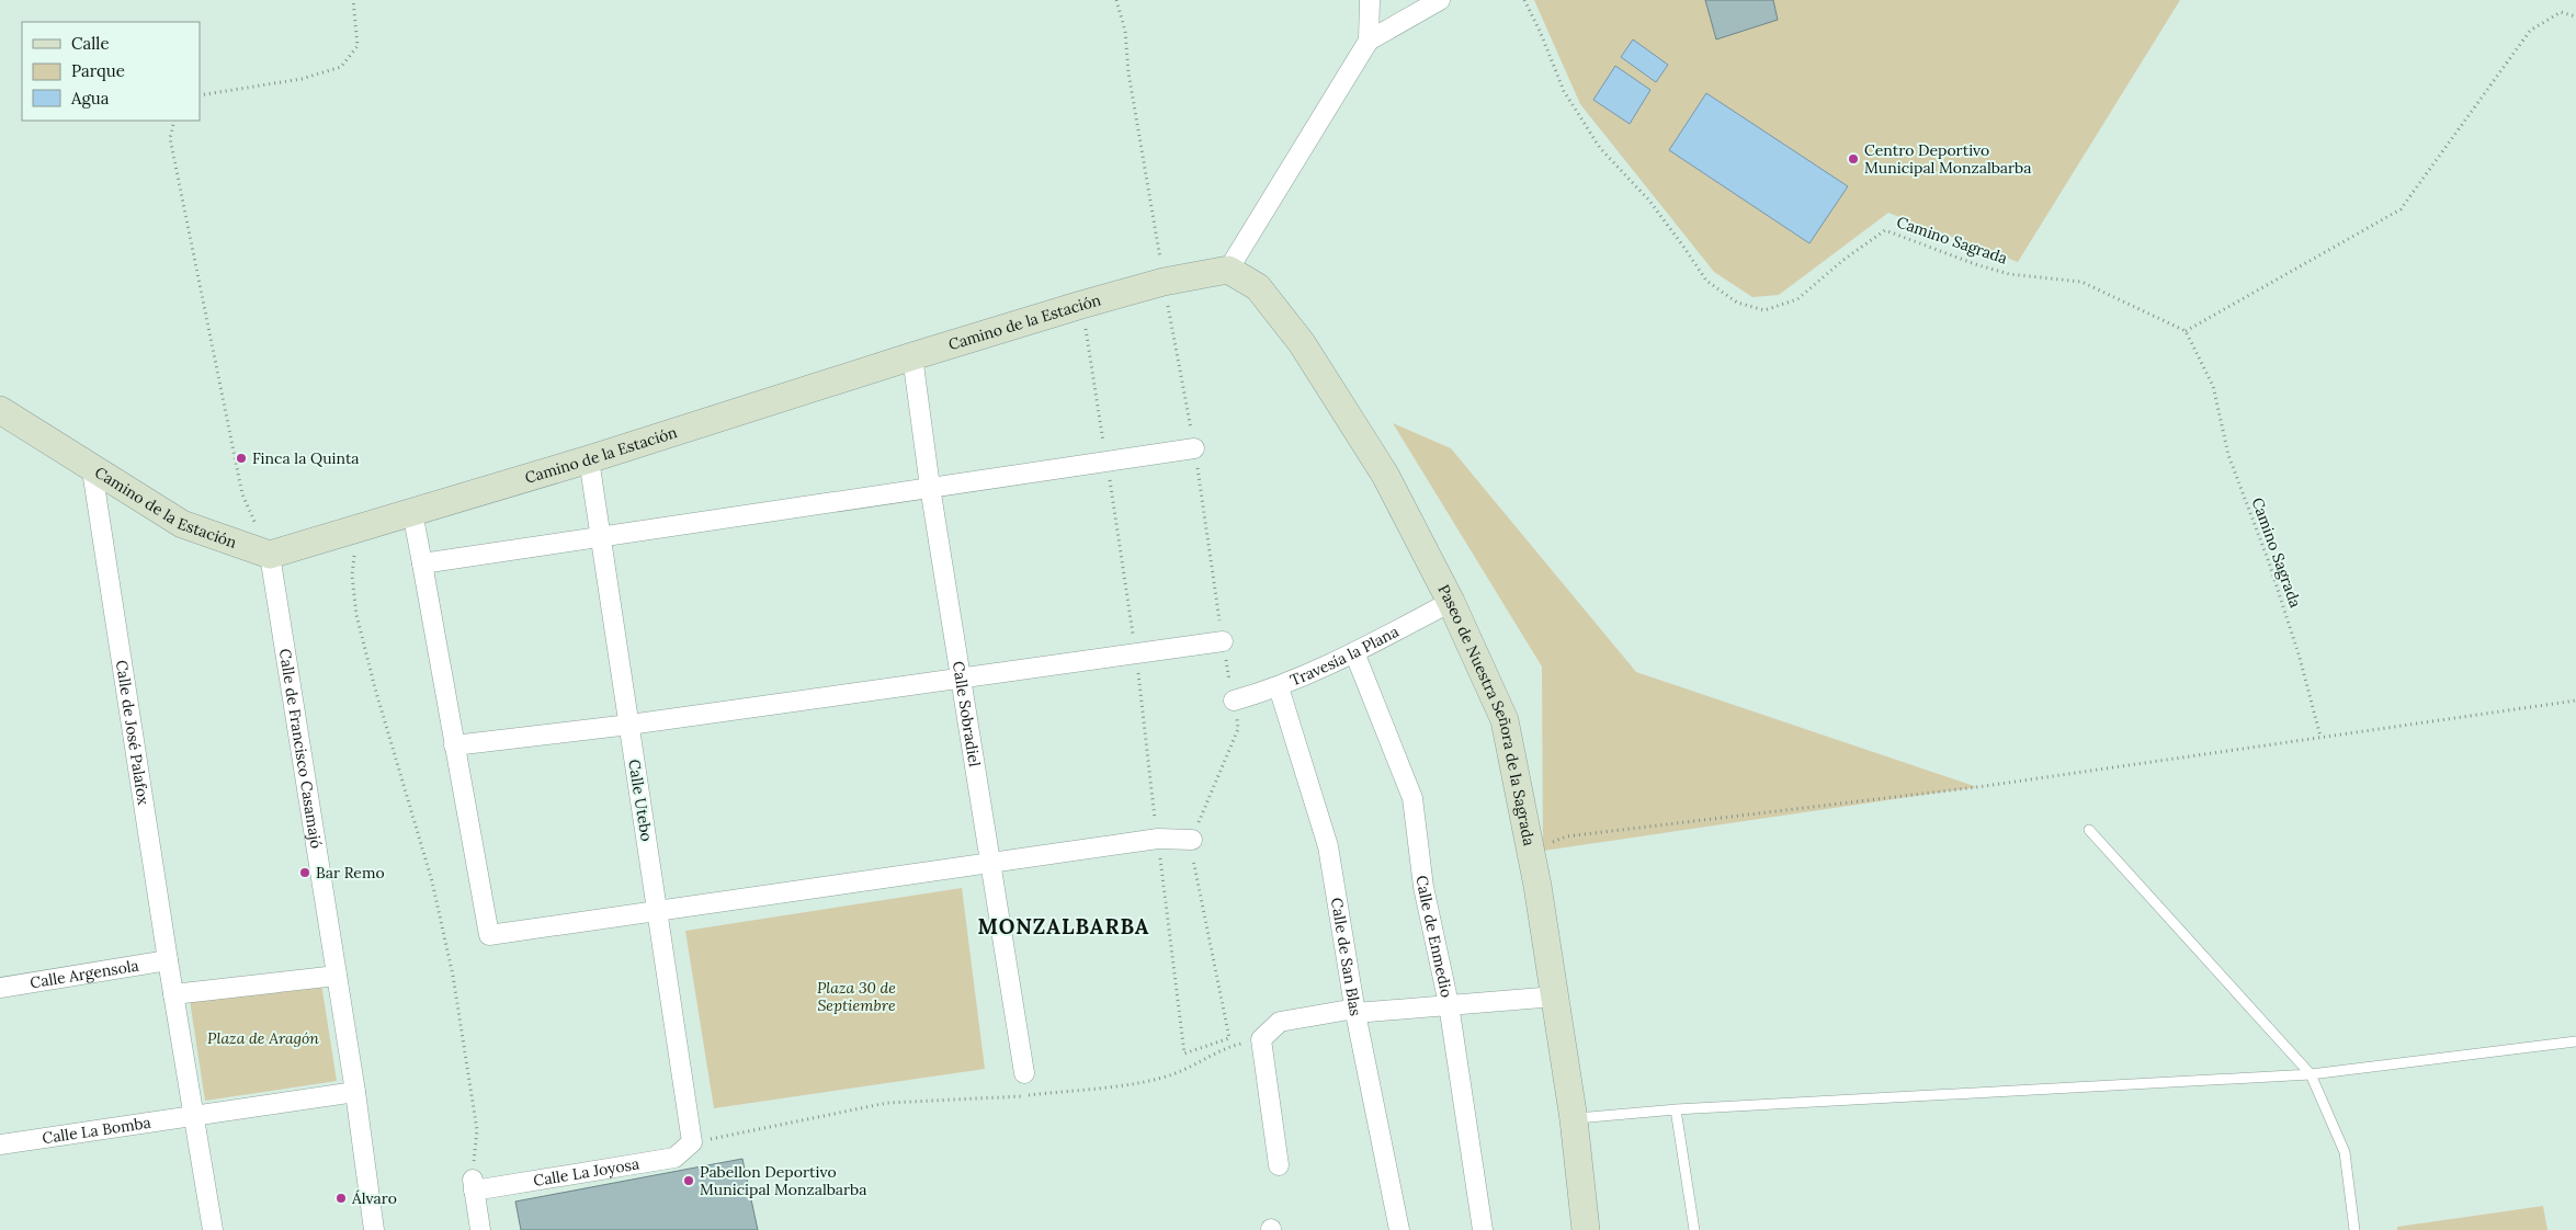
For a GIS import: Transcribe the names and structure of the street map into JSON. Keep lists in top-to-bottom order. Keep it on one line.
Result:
{"streets":{"street":["Camino de la Estación","Travesía la Plana","Calle Sobradiel","Paseo de Nuestra Señora de la Sagrada","Calle de José Palafox","Calle de Francisco Casamajó","Calle Utebo","Calle de Enmedio","Calle de San Blas","Calle Argensola","Calle La Bomba","Calle La Joyosa"],"path":["Camino Sagrada"]},"crossings":[["Camino de la Estación","Calle Sobradiel"],["Camino de la Estación","Paseo de Nuestra Señora de la Sagrada"],["Camino de la Estación","Calle de José Palafox"],["Camino de la Estación","Calle de Francisco Casamajó"],["Camino de la Estación","Calle Utebo"],["Travesía la Plana","Paseo de Nuestra Señora de la Sagrada"],["Travesía la Plana","Calle de Enmedio"],["Travesía la Plana","Calle de San Blas"],["Calle de José Palafox","Calle Argensola"],["Calle Utebo","Calle La Joyosa"]],"districts":["MONZALBARBA"],"parks":["Plaza 30 de Septiembre","Plaza de Aragón"],"places":["Centro Deportivo Municipal Monzalbarba","Finca la Quinta","Bar Remo","Pabellon Deportivo Municipal Monzalbarba","Álvaro"],"legend":["Calle","Parque","Agua"]}
